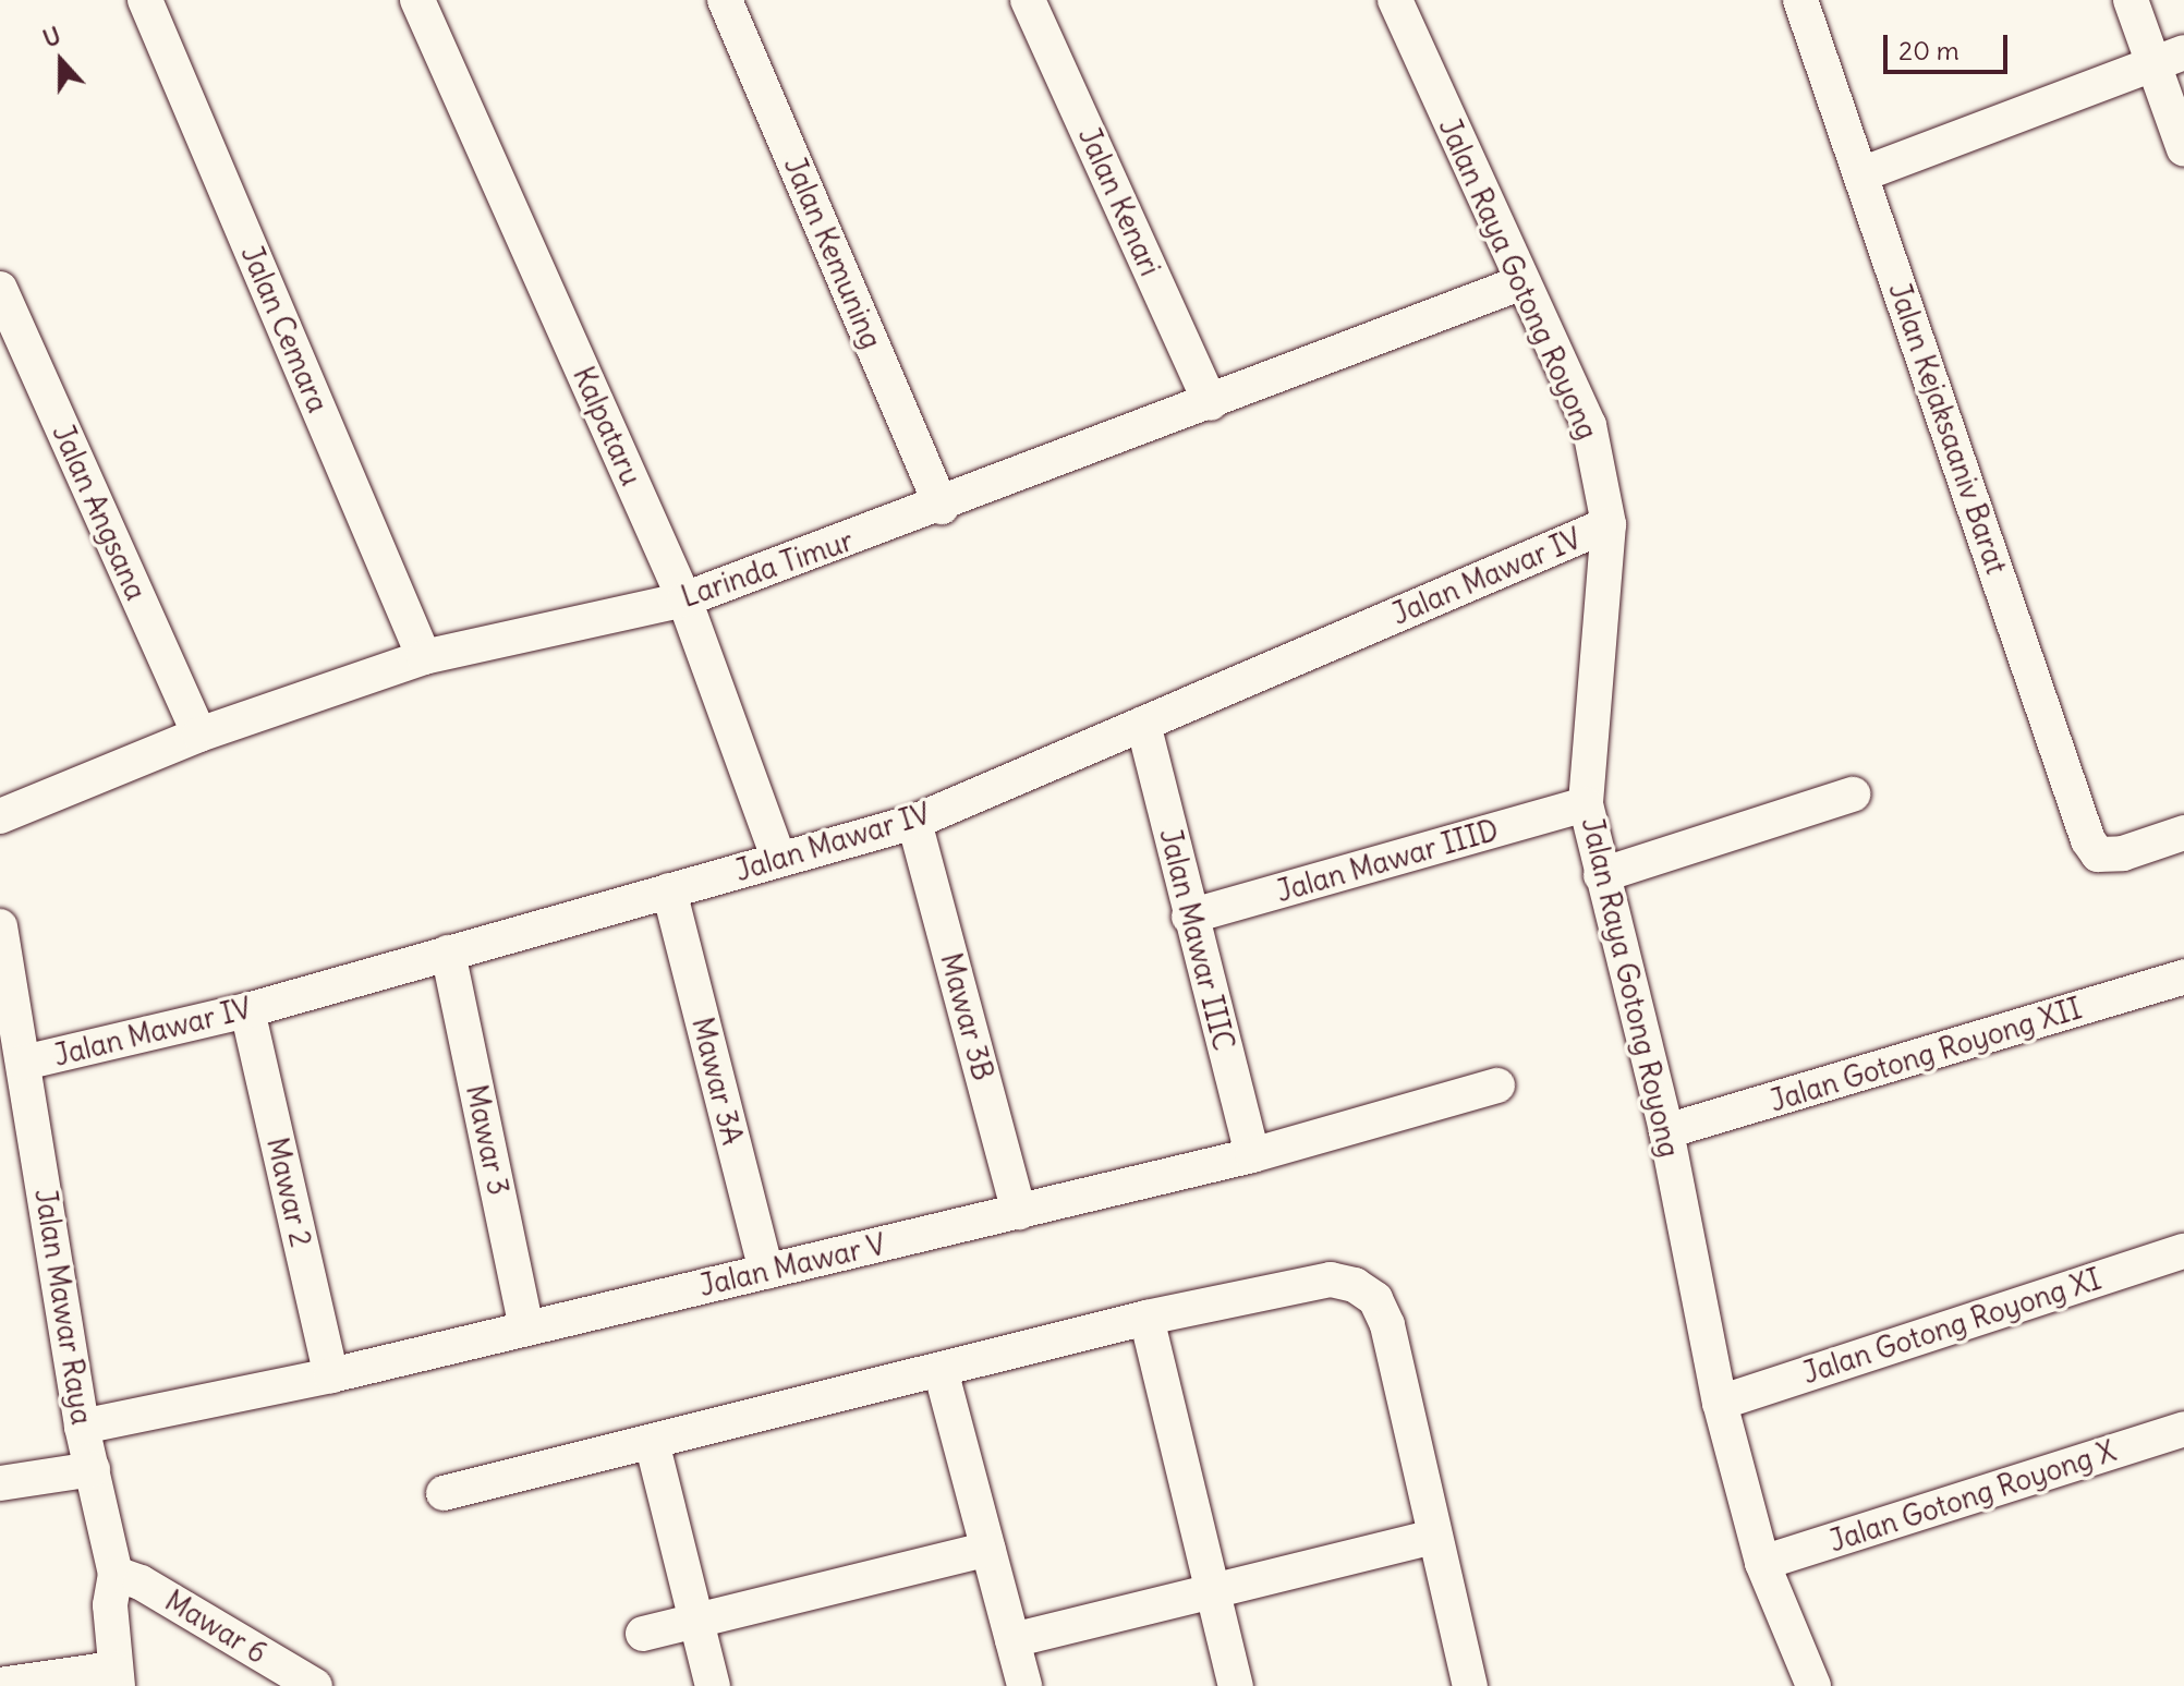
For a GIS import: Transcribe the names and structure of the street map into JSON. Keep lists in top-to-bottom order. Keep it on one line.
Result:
{"streets":{"street":["Jalan Kenari","Jalan Kemuning","Jalan Raya Gotong Royong","Jalan Cemara","Kalpataru","Jalan Kejaksaaniv Barat","Jalan Angsana","Larinda Timur","Jalan Mawar IV","Jalan Mawar IIID","Jalan Mawar IIIC","Mawar 3B","Jalan Gotong Royong XII","Mawar 3A","Mawar 3","Mawar 2","Jalan Mawar V","Jalan Mawar Raya","Jalan Gotong Royong XI","Jalan Gotong Royong X","Mawar 6"]},"crossings":[["Jalan Kenari","Larinda Timur"],["Jalan Kemuning","Larinda Timur"],["Jalan Raya Gotong Royong","Larinda Timur"],["Jalan Raya Gotong Royong","Jalan Mawar IV"],["Jalan Raya Gotong Royong","Jalan Mawar IIID"],["Jalan Raya Gotong Royong","Jalan Gotong Royong XII"],["Jalan Raya Gotong Royong","Jalan Gotong Royong XI"],["Jalan Raya Gotong Royong","Jalan Gotong Royong X"],["Jalan Cemara","Larinda Timur"],["Kalpataru","Larinda Timur"],["Kalpataru","Jalan Mawar IV"],["Jalan Angsana","Larinda Timur"],["Jalan Mawar IV","Jalan Mawar IIIC"],["Jalan Mawar IV","Mawar 3B"],["Jalan Mawar IV","Mawar 3A"],["Jalan Mawar IV","Mawar 3"],["Jalan Mawar IV","Mawar 2"],["Jalan Mawar IV","Jalan Mawar Raya"],["Jalan Mawar IIID","Jalan Mawar IIIC"],["Jalan Mawar IIIC","Jalan Mawar V"],["Mawar 3B","Jalan Mawar V"],["Mawar 3A","Jalan Mawar V"],["Mawar 3","Jalan Mawar V"],["Mawar 2","Jalan Mawar V"],["Jalan Mawar V","Jalan Mawar Raya"],["Jalan Mawar Raya","Mawar 6"]],"scale_bar":"20 m","north":"top"}
